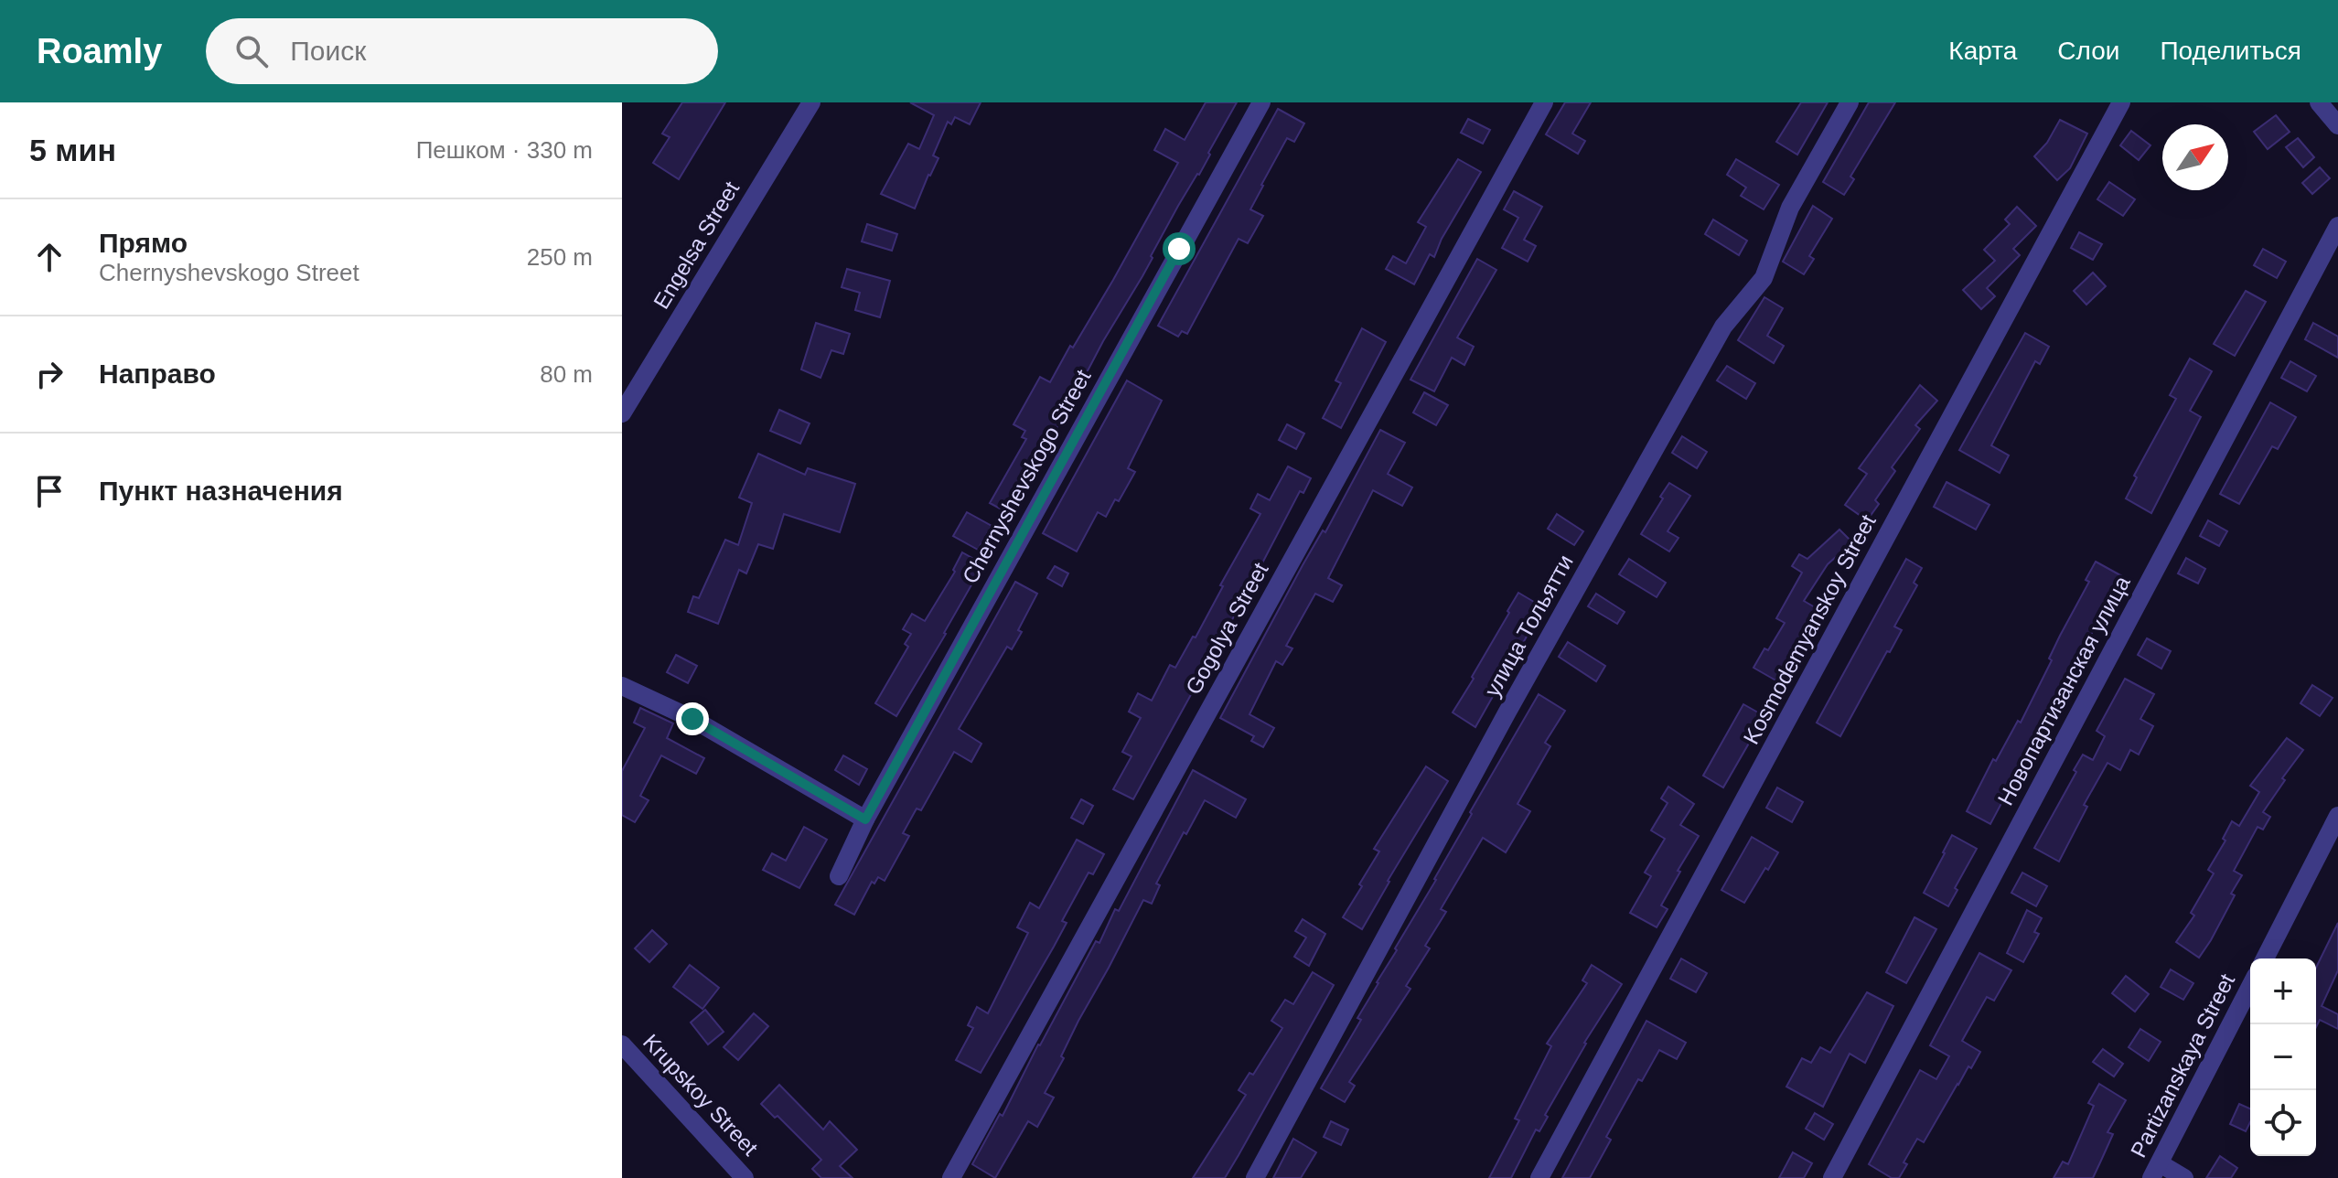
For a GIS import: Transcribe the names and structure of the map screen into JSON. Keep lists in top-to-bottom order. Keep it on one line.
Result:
{"streets":{"street":["Engelsa Street","Chernyshevskogo Street","улица Тольятти","Gogolya Street","Kosmodemyanskoy Street","Новопартизанская улица","Partizanskaya Street","Krupskoy Street"]},"north":"top right","page":{"header":"Roamly","search":"Поиск","nav":["Карта","Слои","Поделиться"],"heading":["5 мин","Пешком · 330 m"],"list":[["Прямо","Chernyshevskogo Street","250 m"],["Направо","80 m"],"Пункт назначения"],"map_buttons":["+","−"]}}
